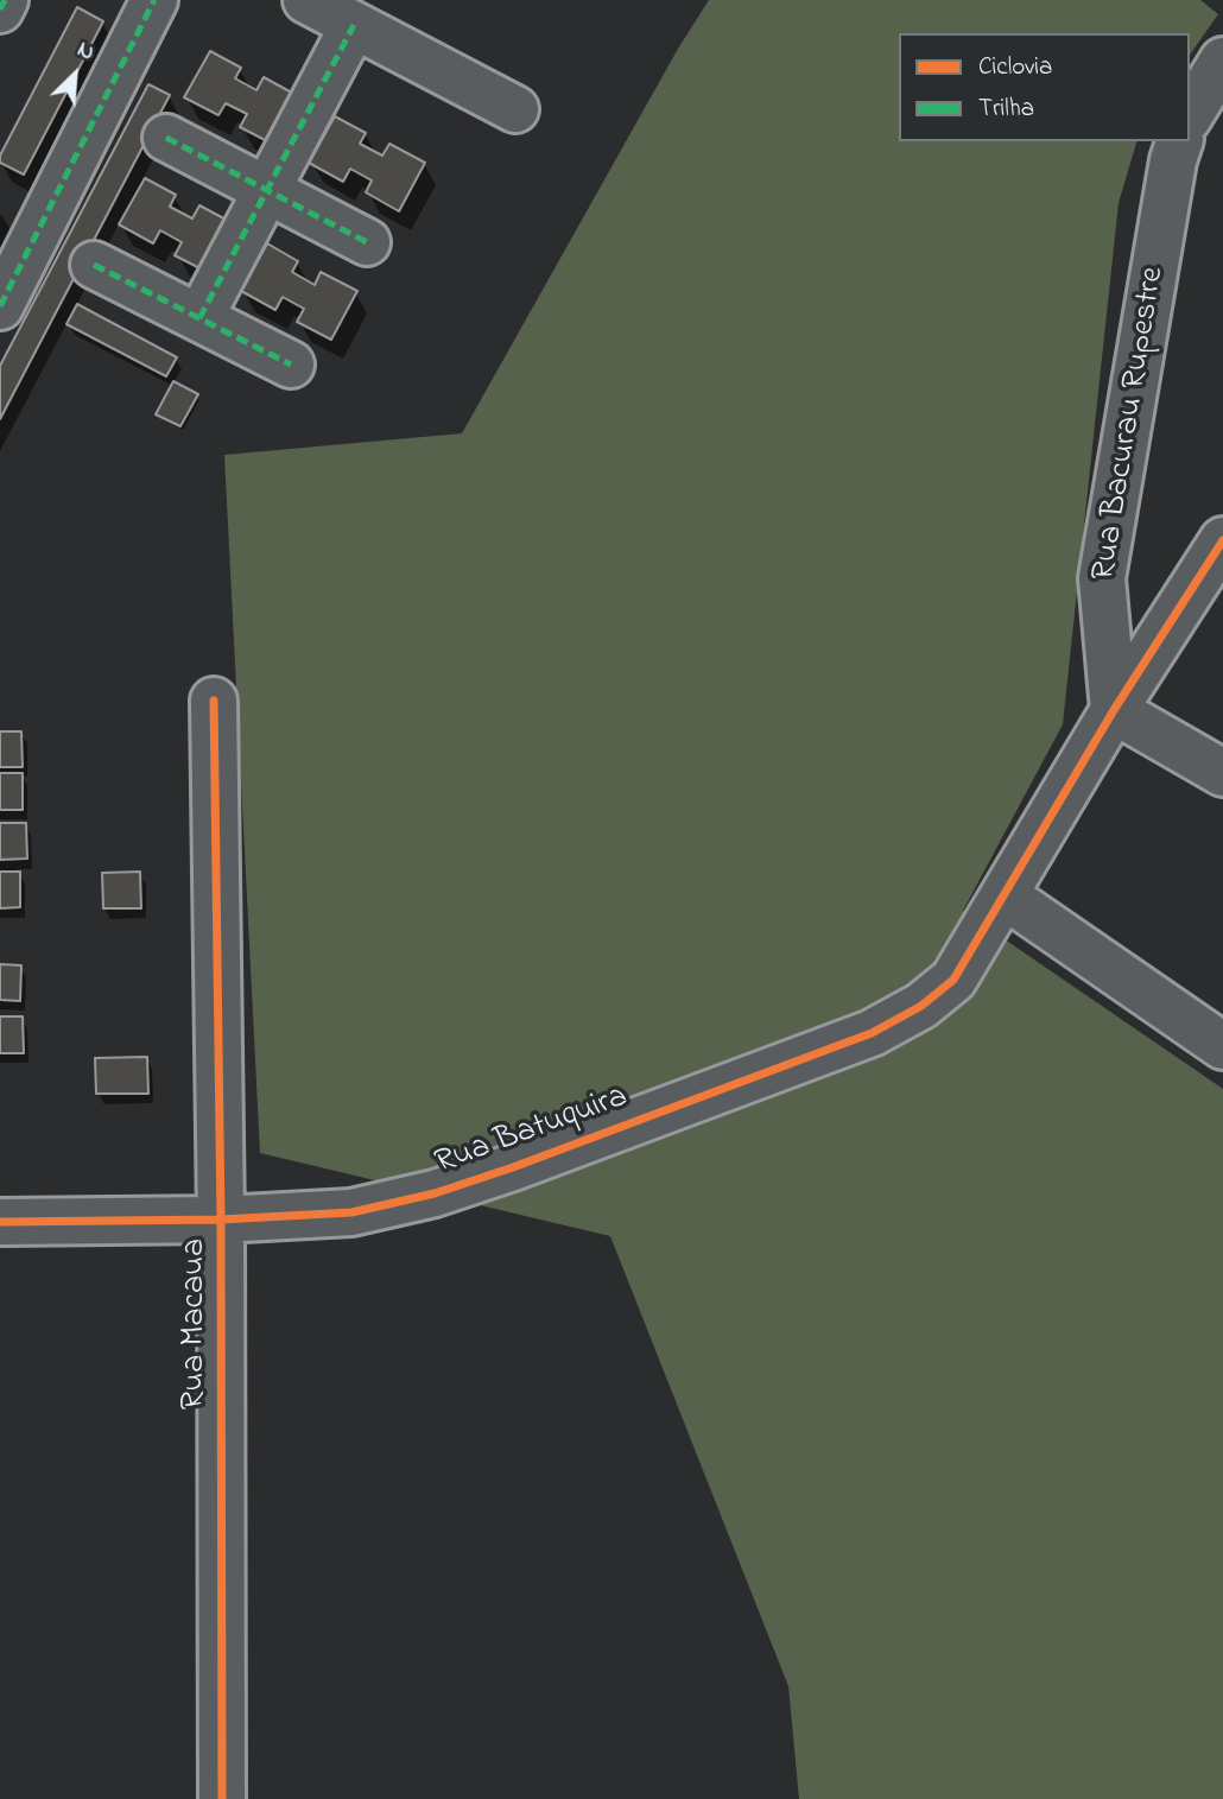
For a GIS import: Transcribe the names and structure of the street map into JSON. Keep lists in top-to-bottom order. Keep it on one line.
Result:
{"streets":{"street":["Rua Bacurau Rupestre","Rua Batuquira","Rua Macaua"]},"crossings":[["Rua Bacurau Rupestre","Rua Batuquira"],["Rua Batuquira","Rua Macaua"]],"legend":["Ciclovia","Trilha"],"north":"top right"}
